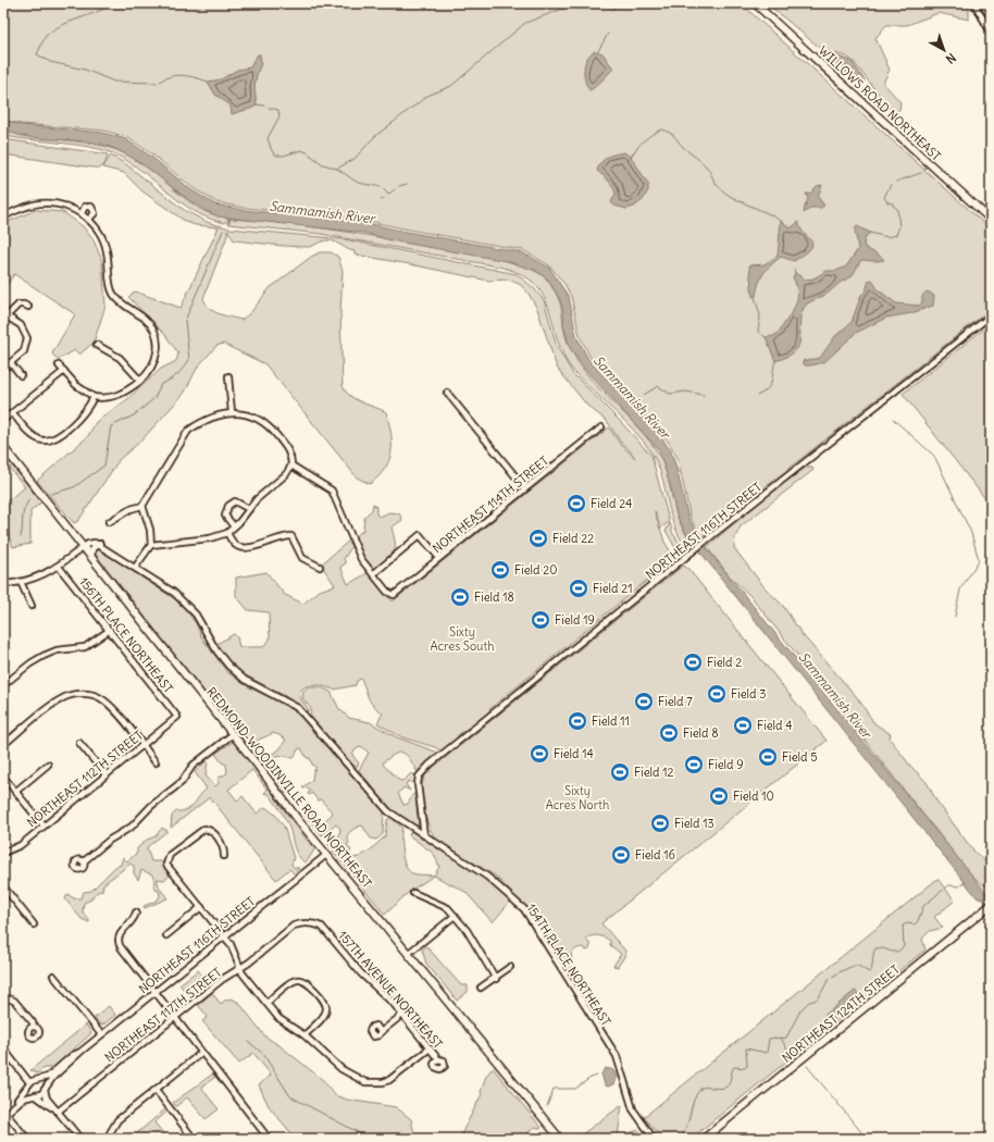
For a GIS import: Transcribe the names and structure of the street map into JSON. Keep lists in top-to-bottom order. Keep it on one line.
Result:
{"streets":{"main road":["WILLOWS ROAD NORTHEAST","REDMOND-WOODINVILLE ROAD NORTHEAST","NORTHEAST 124TH STREET"],"street":["NORTHEAST 114TH STREET","NORTHEAST 116TH STREET","156TH PLACE NORTHEAST","NORTHEAST 112TH STREET","154TH PLACE NORTHEAST","157TH AVENUE NORTHEAST","NORTHEAST 117TH STREET"]},"crossings":[["NORTHEAST 116TH STREET","REDMOND-WOODINVILLE ROAD NORTHEAST"],["NORTHEAST 116TH STREET","154TH PLACE NORTHEAST"],["156TH PLACE NORTHEAST","NORTHEAST 112TH STREET"],["157TH AVENUE NORTHEAST","NORTHEAST 117TH STREET"]],"water":["Sammamish River"],"parks":["Sixty Acres South","Sixty Acres North"],"places":{"sports":["Field 24","Field 22","Field 20","Field 21","Field 18","Field 19","Field 2","Field 3","Field 7","Field 11","Field 4","Field 8","Field 14","Field 5","Field 9","Field 12","Field 10","Field 13","Field 16"]},"north":"bottom right"}
